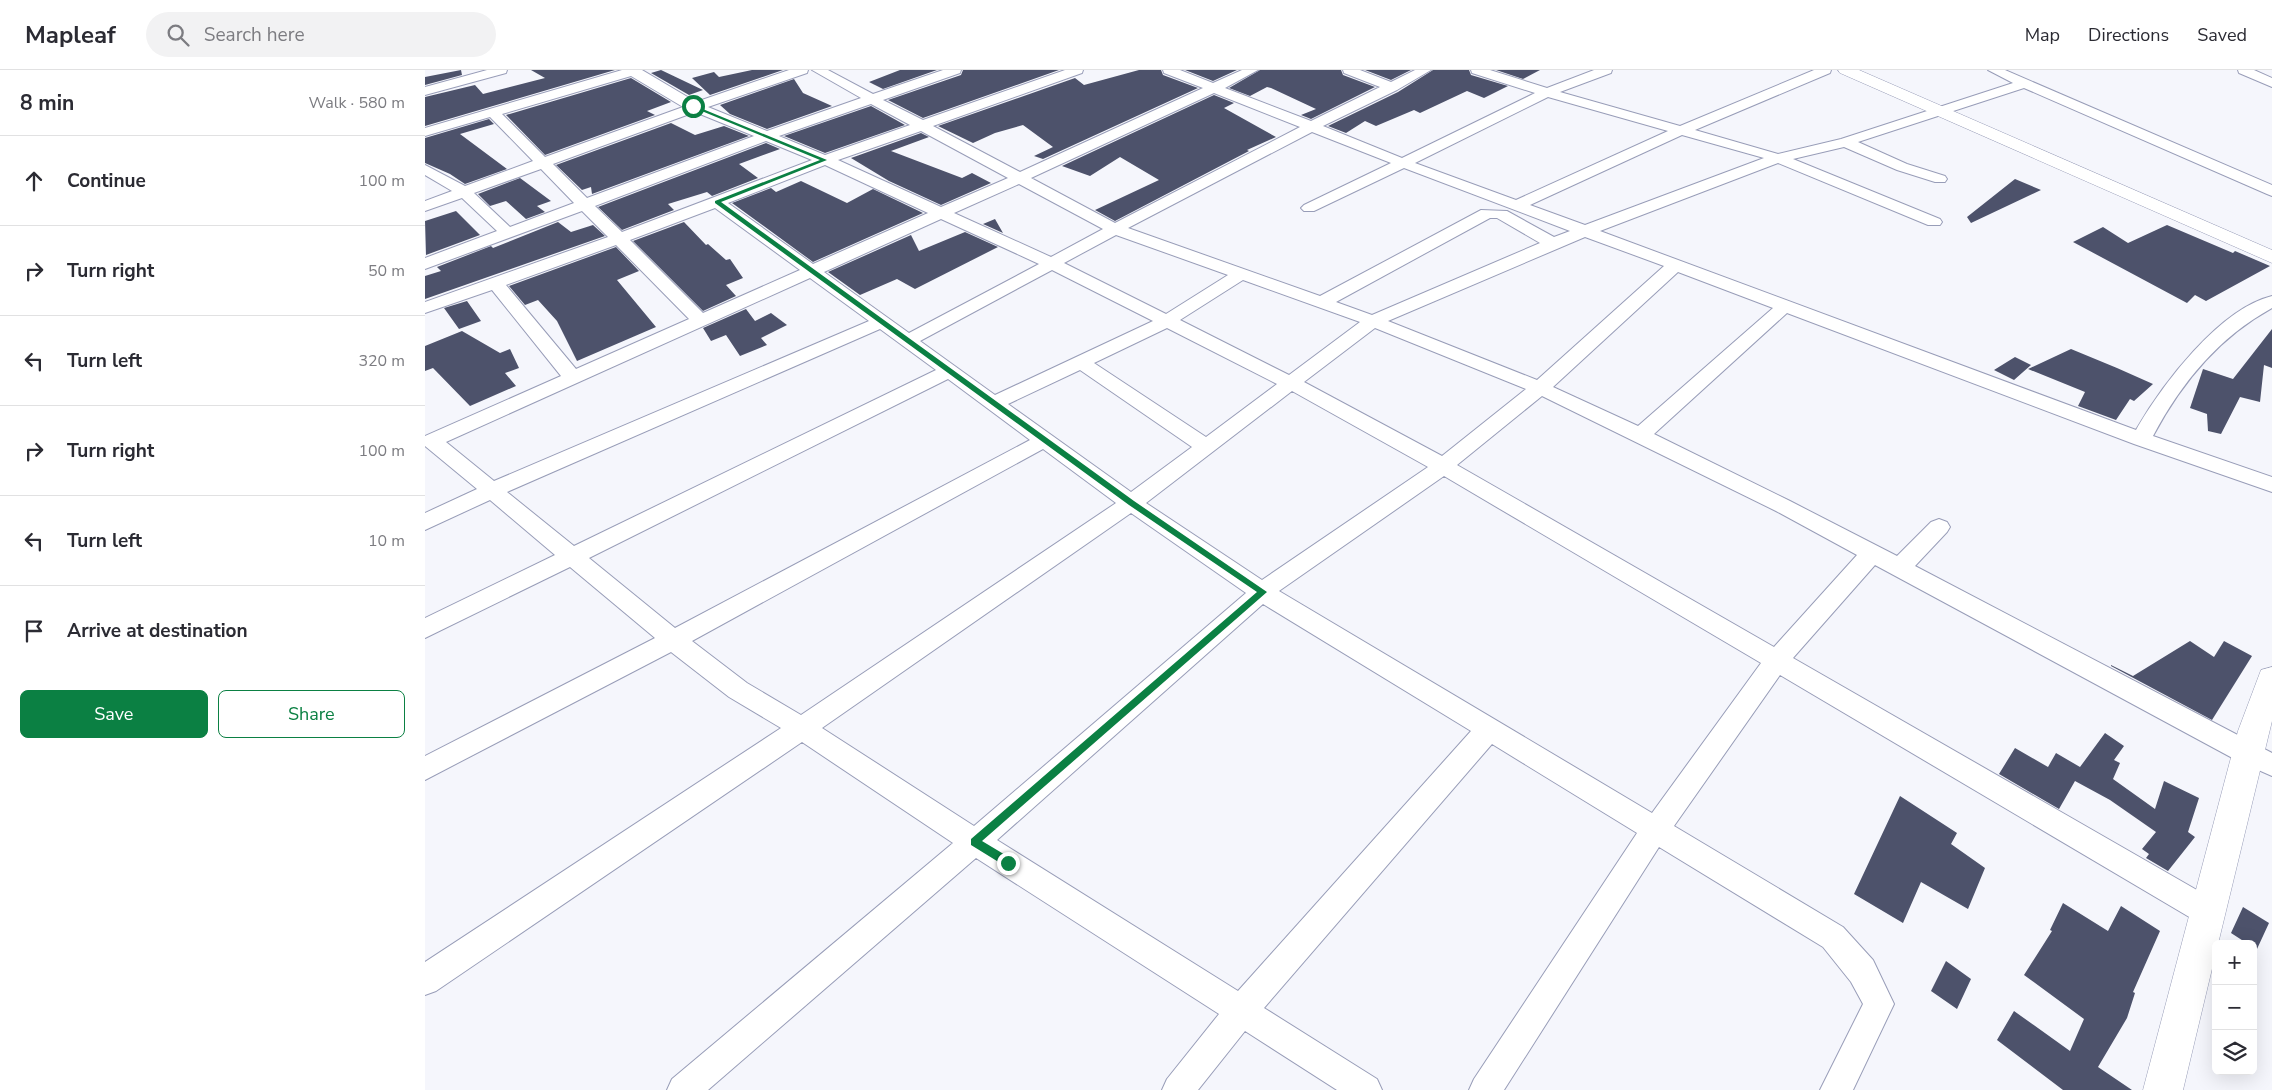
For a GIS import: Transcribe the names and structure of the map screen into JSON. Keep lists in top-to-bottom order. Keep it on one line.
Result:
{"page":{"header":"Mapleaf","search":"Search here","nav":["Map","Directions","Saved"],"heading":["8 min","Walk · 580 m"],"list":[["Continue","100 m"],["Turn right","50 m"],["Turn left","320 m"],["Turn right","100 m"],["Turn left","10 m"],"Arrive at destination"],"buttons":["Save","Share"],"map_buttons":["+","−"]}}
